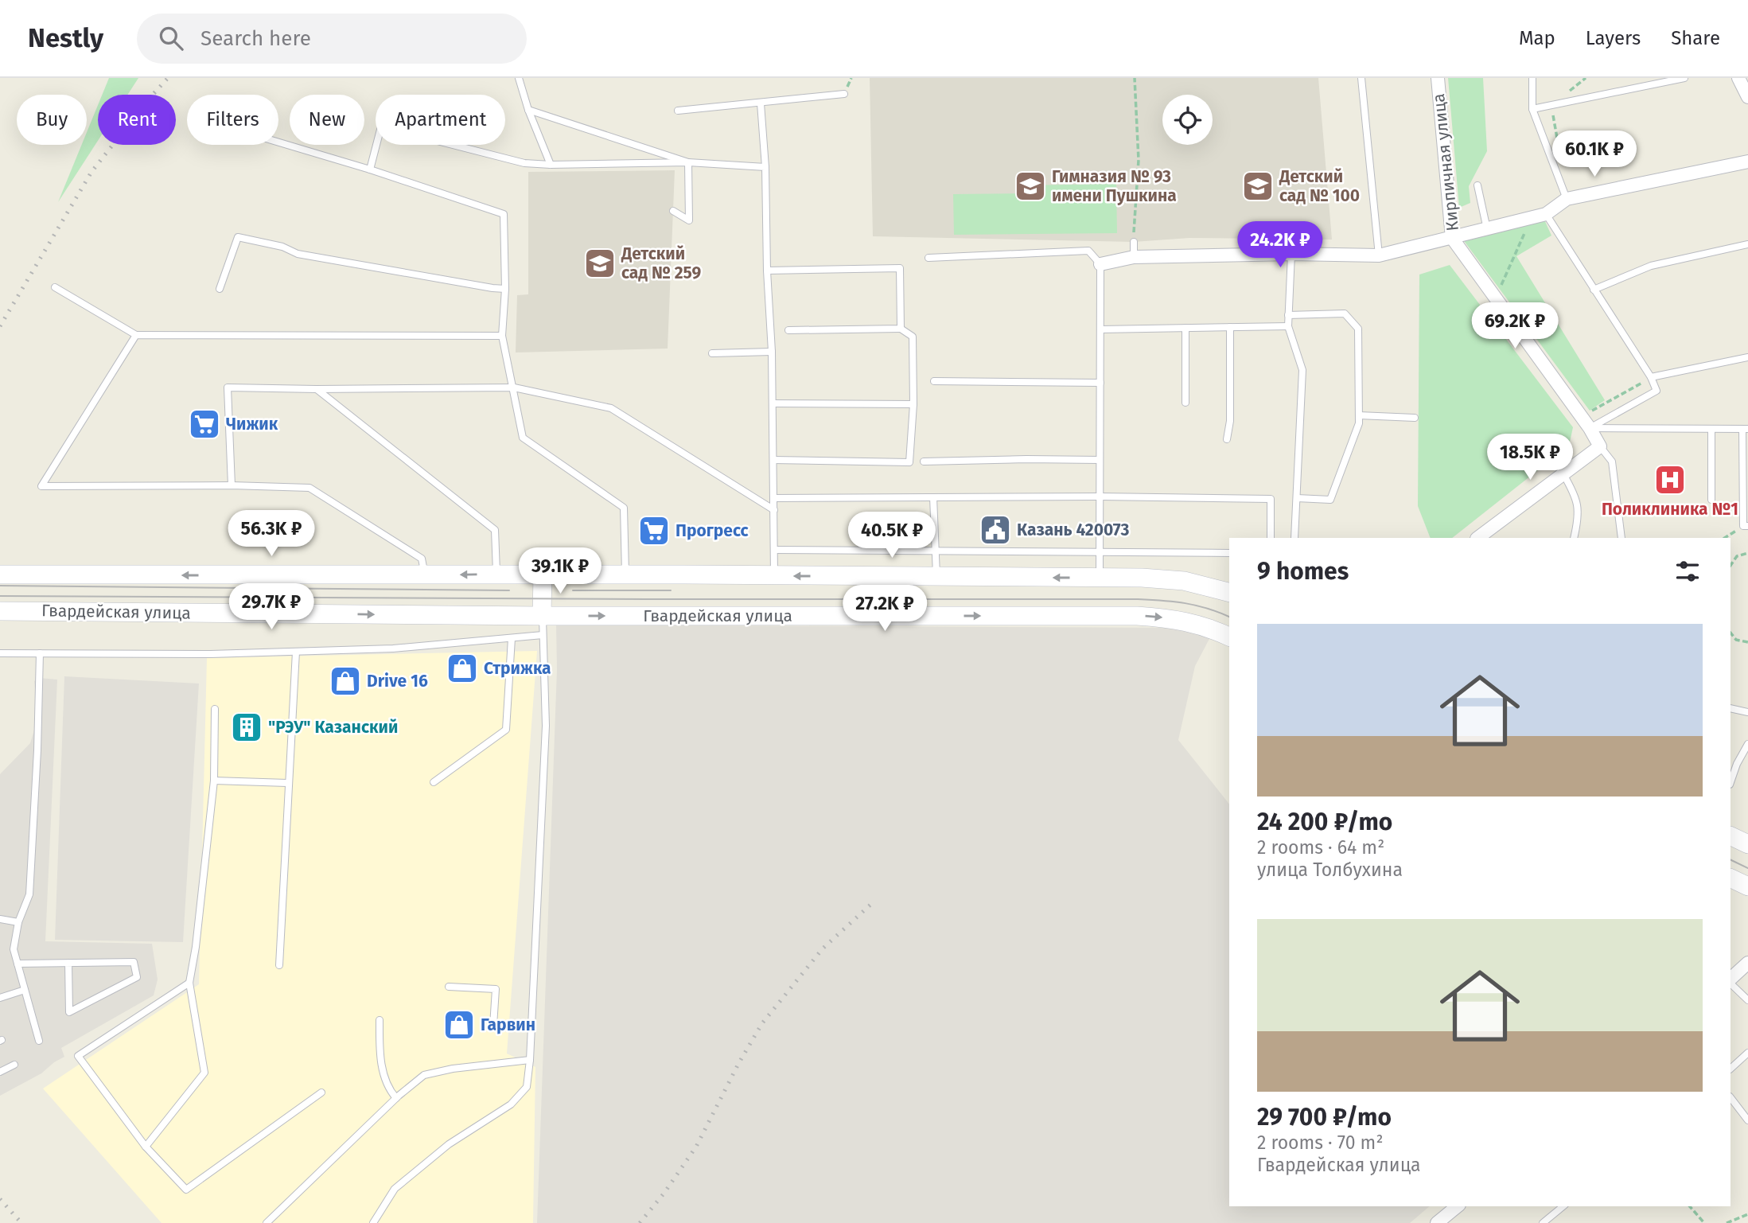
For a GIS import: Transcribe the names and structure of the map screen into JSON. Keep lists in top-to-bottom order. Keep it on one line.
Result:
{"streets":{"main road":["Гвардейская улица"],"street":["Кирпичная улица"]},"places":{"school or university":["Гимназия № 93 имени Пушкина","Детский сад № 100","Детский сад № 259"],"supermarket":["Чижик","Прогресс"],"hospital":["Поликлиника №1"],"public building":["Казань 420073"],"shop":["Стрижка","Drive 16","Гарвин"],"building":["\"РЭУ\" Казанский"]},"page":{"header":"Nestly","search":"Search here","nav":["Map","Layers","Share"],"chip":["Buy","Rent","Filters","New","Apartment"],"price":["60.1K ₽","24.2K ₽","69.2K ₽","18.5K ₽","56.3K ₽","40.5K ₽","39.1K ₽","29.7K ₽","27.2K ₽"],"heading":"9 homes","list":[{"name":"24 200 ₽/mo","note":"2 rooms · 64 m² · улица Толбухина"},{"name":"29 700 ₽/mo","note":"2 rooms · 70 m² · Гвардейская улица"}]}}
